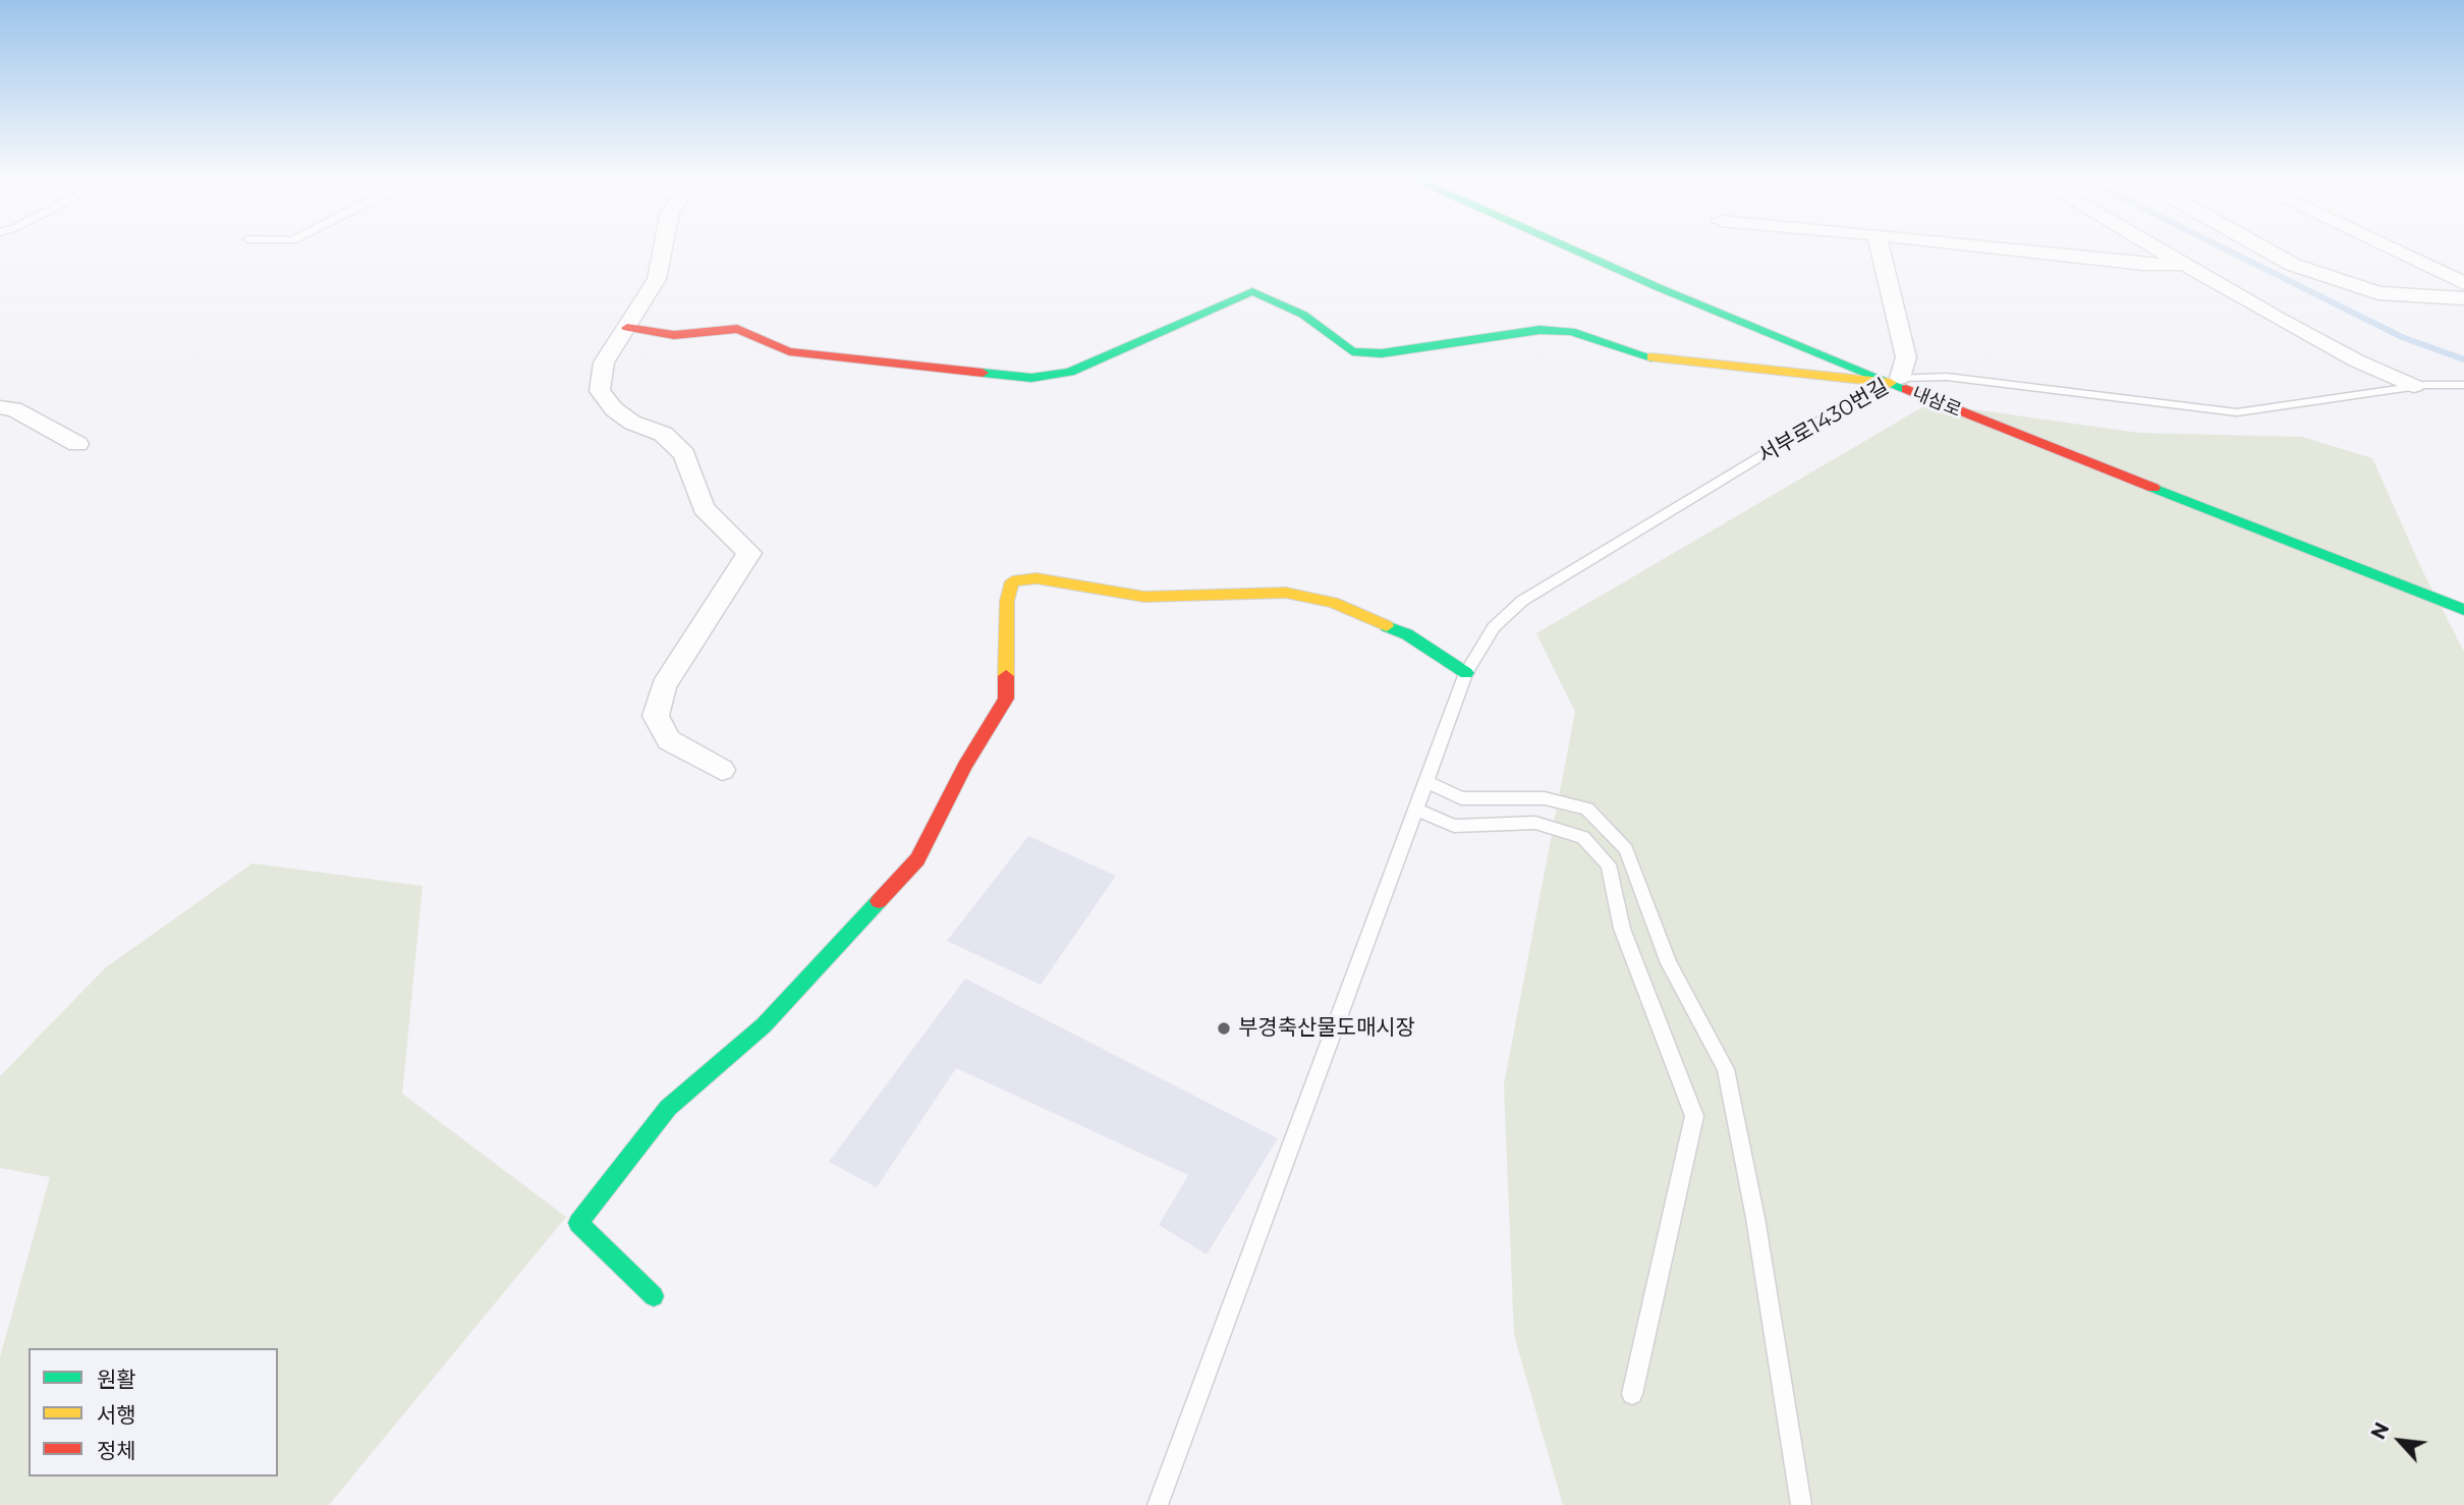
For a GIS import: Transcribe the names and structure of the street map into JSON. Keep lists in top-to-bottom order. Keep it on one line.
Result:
{"streets":{"street":["내삼로"],"lane":["서부로1430번길"]},"crossings":[["내삼로","서부로1430번길"]],"places":["부경축산물도매시장"],"legend":["원활","서행","정체"],"north":"top left"}
